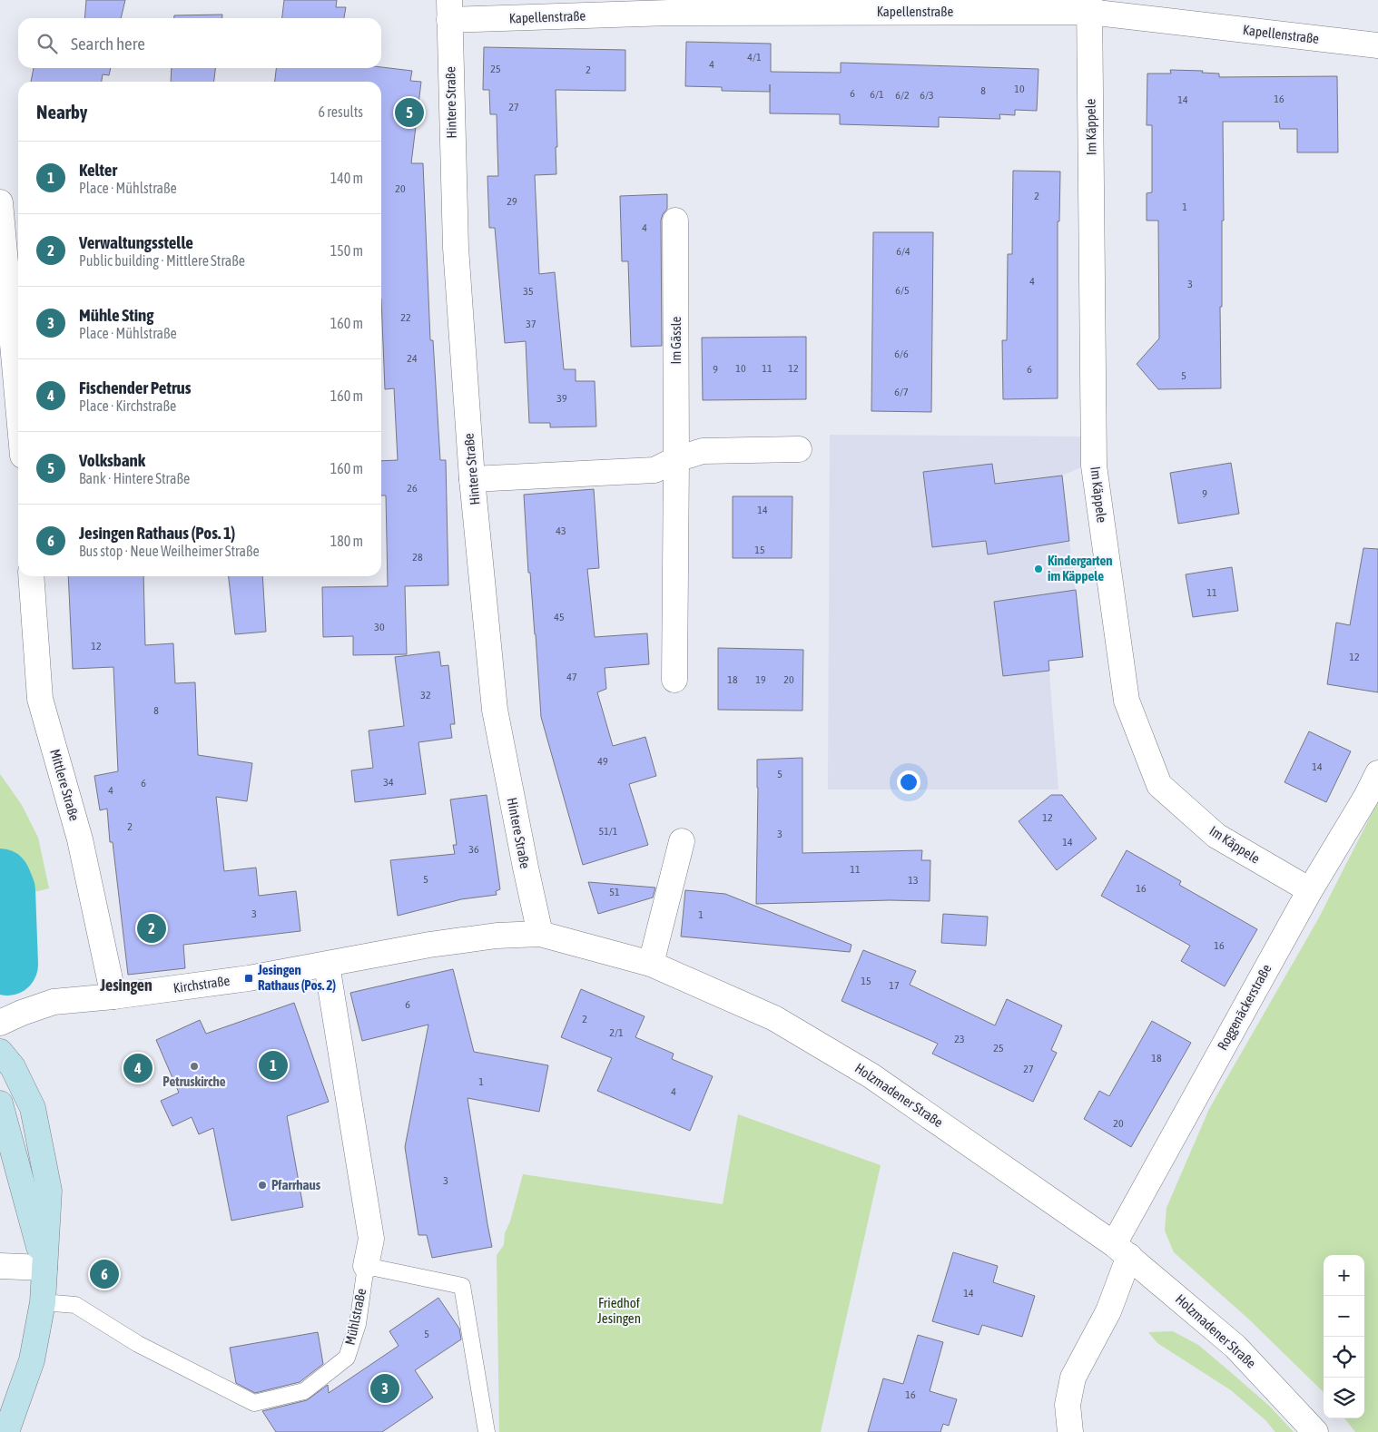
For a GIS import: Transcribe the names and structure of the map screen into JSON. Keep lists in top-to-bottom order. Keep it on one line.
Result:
{"streets":{"street":["Kapellenstraße","Hintere Straße","Im Käppele","Im Gässle","Mittlere Straße","Kirchstraße","Roggenäckerstraße","Holzmadener Straße","Mühlstraße"]},"crossings":[["Kapellenstraße","Hintere Straße"],["Kapellenstraße","Im Käppele"],["Hintere Straße","Kirchstraße"],["Hintere Straße","Holzmadener Straße"],["Im Käppele","Roggenäckerstraße"],["Mittlere Straße","Kirchstraße"],["Kirchstraße","Holzmadener Straße"],["Kirchstraße","Mühlstraße"],["Roggenäckerstraße","Holzmadener Straße"]],"districts":["Jesingen"],"parks":["Friedhof Jesingen"],"places":{"other":["Kindergarten im Käppele","Petruskirche","Pfarrhaus"],"transit":["Jesingen Rathaus (Pos. 2)"]},"house_numbers":["4/1","4","25","2","10","8","6","6/1","6/2","6/3","16","14","27","20","2","29","1","4","6/4","4","3","6/5","35","22","37","6/6","24","10","11","12","9","6","5","6/7","39","26","9","14","43","15","28","11","45","30","12","12","47","18","19","20","32","8","49","14","5","34","6","4","12","2","51/1","3","14","36","11","5","13","16","51","3","1","16","15","17","6","2","2/1","23","25","18","27","1","4","20","3","14","5","16"],"page":{"search":"Search here","heading":["Nearby","6 results"],"pins":["5","2","1","4","6","3"],"list":[{"mark":"1","name":"Kelter","note":"Place · Mühlstraße","value":"140 m"},{"mark":"2","name":"Verwaltungsstelle","note":"Public building · Mittlere Straße","value":"150 m"},{"mark":"3","name":"Mühle Sting","note":"Place · Mühlstraße","value":"160 m"},{"mark":"4","name":"Fischender Petrus","note":"Place · Kirchstraße","value":"160 m"},{"mark":"5","name":"Volksbank","note":"Bank · Hintere Straße","value":"160 m"},{"mark":"6","name":"Jesingen Rathaus (Pos. 1)","note":"Bus stop · Neue Weilheimer Straße","value":"180 m"}],"map_buttons":["+","−"]}}
